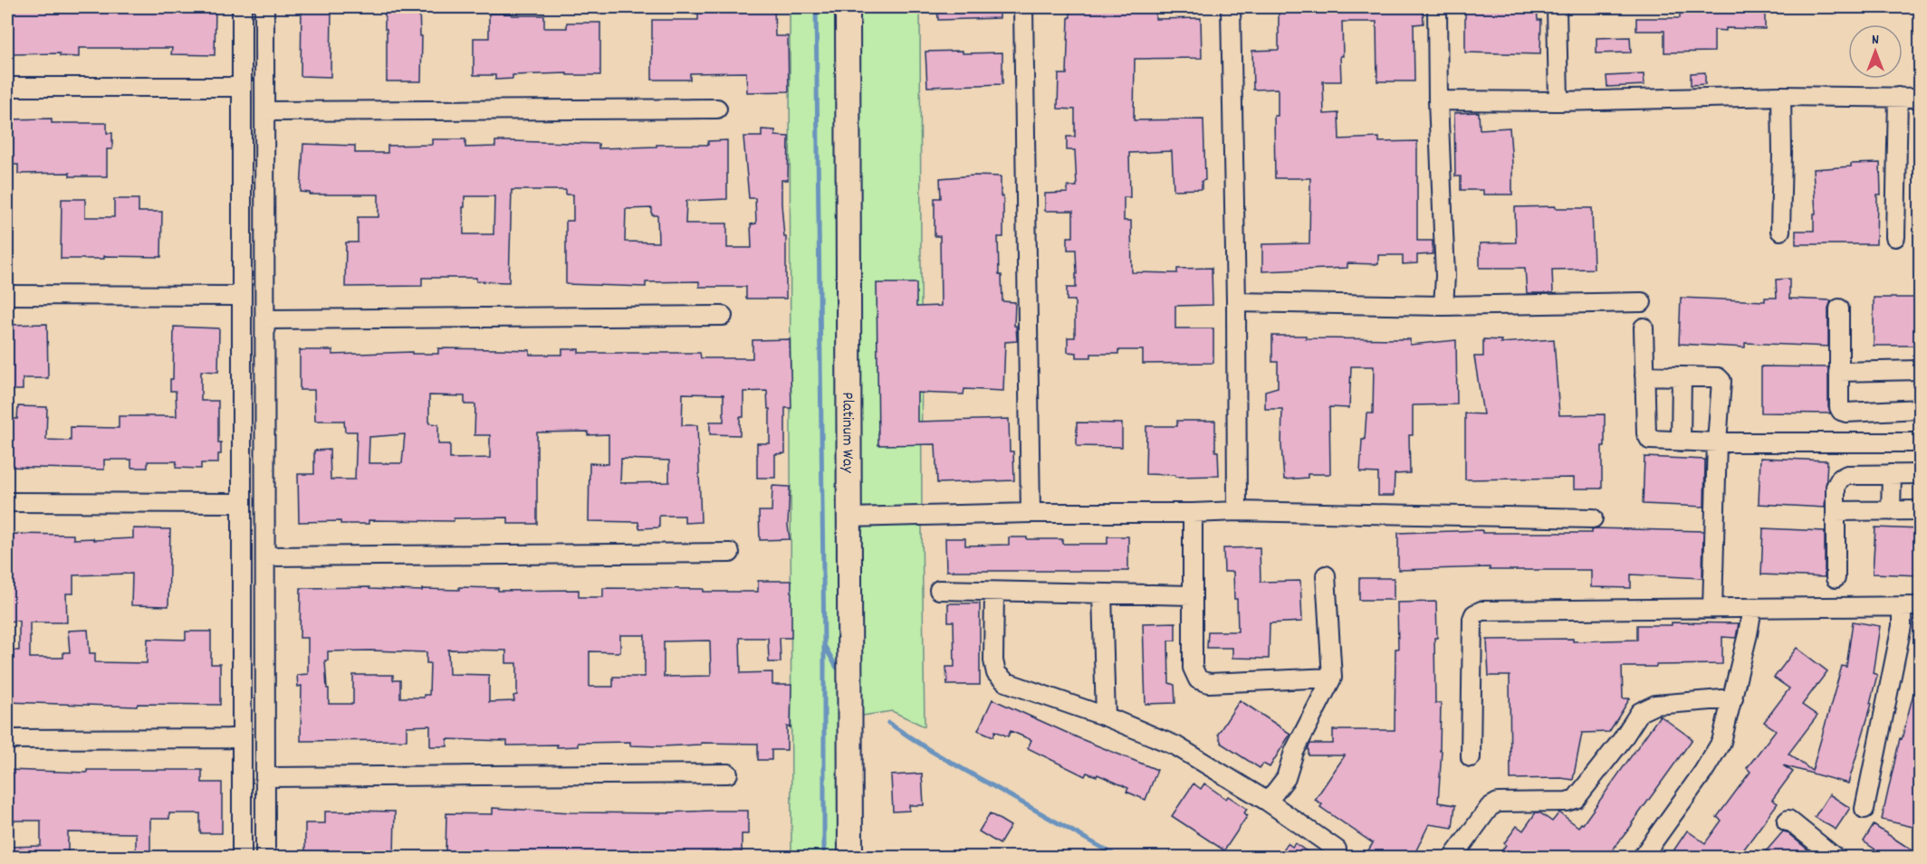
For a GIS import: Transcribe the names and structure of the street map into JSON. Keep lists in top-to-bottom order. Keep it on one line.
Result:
{"streets":{"street":["Platinum Way"]},"north":"top"}
